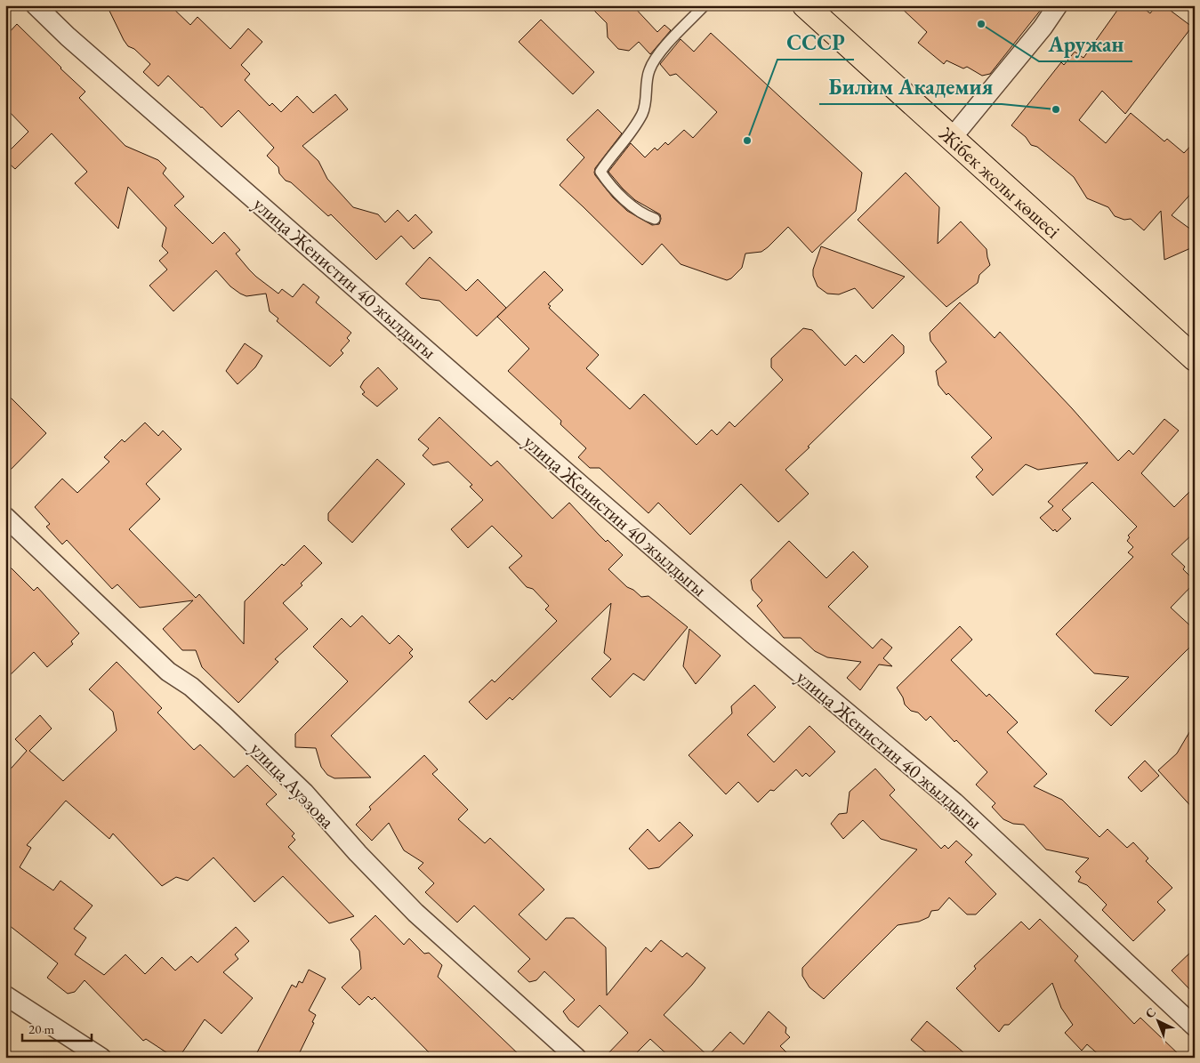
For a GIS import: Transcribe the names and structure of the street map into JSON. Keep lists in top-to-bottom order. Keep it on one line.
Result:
{"streets":{"highway":["Жібек жолы көшесі"],"street":["улица Женистин 40 жылдыгы","улица Ауэзова"]},"places":["Аружан","Билим Академия","СССР"],"scale_bar":"20 m","north":"top left"}
